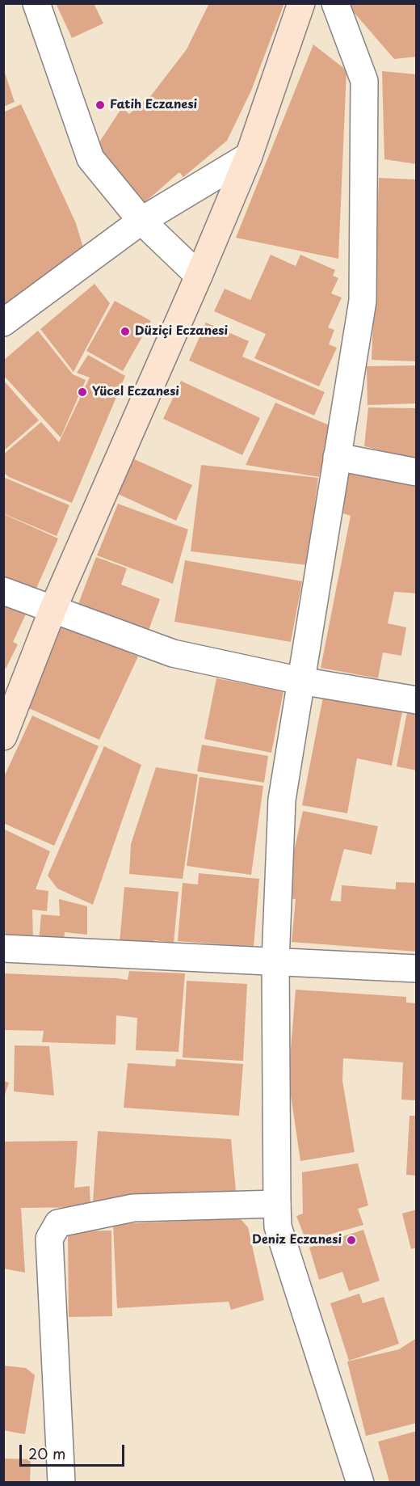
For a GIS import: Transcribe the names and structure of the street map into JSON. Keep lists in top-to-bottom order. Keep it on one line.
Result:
{"places":["Fatih Eczanesi","Düziçi Eczanesi","Yücel Eczanesi","Deniz Eczanesi"],"scale_bar":"20 m"}
